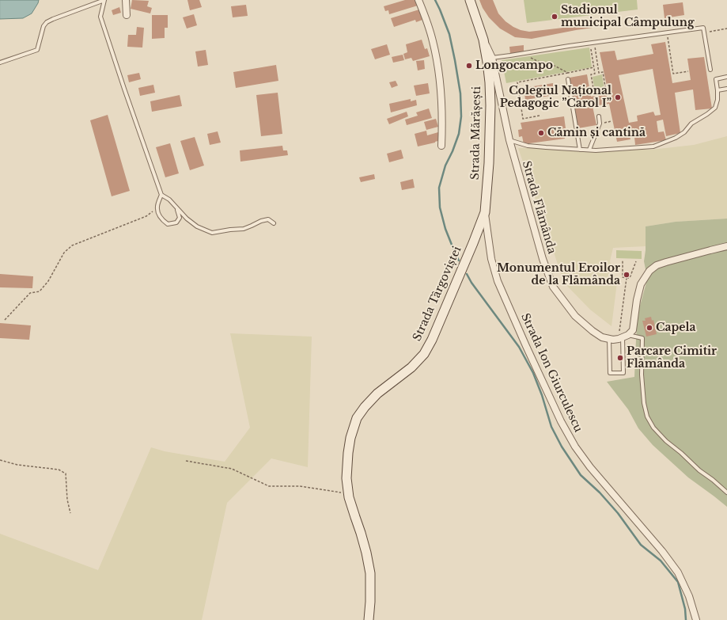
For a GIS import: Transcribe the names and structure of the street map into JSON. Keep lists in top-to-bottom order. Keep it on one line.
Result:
{"streets":{"main road":["Strada Mărășești","Strada Târgoviștei"],"street":["Strada Flămânda","Strada Ion Giurculescu"]},"crossings":[["Strada Mărășești","Strada Flămânda"],["Strada Mărășești","Strada Târgoviștei"],["Strada Mărășești","Strada Ion Giurculescu"],["Strada Târgoviștei","Strada Ion Giurculescu"]],"places":["Stadionul municipal Câmpulung","Longocampo","Colegiul Național Pedagogic ”Carol I”","Cămin și cantină","Monumentul Eroilor de la Flămânda","Capela","Parcare Cimitir Flămânda"]}
